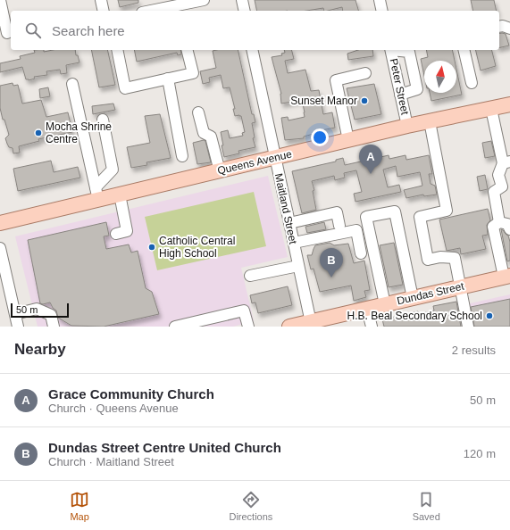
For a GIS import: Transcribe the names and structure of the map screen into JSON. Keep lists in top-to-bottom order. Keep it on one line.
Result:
{"streets":{"main road":["Queens Avenue","Dundas Street"],"street":["Peter Street","Maitland Street"]},"crossings":[["Peter Street","Queens Avenue"],["Queens Avenue","Maitland Street"],["Maitland Street","Dundas Street"]],"places":["Sunset Manor","Mocha Shrine Centre","Catholic Central High School","H.B. Beal Secondary School"],"scale_bar":"50 m","north":"top","page":{"search":"Search here","pins":["A","B"],"scale":"50 m","heading":["Nearby","2 results"],"list":[{"mark":"A","name":"Grace Community Church","note":"Church · Queens Avenue","value":"50 m"},{"mark":"B","name":"Dundas Street Centre United Church","note":"Church · Maitland Street","value":"120 m"}],"nav":["Map","Directions","Saved"]}}
